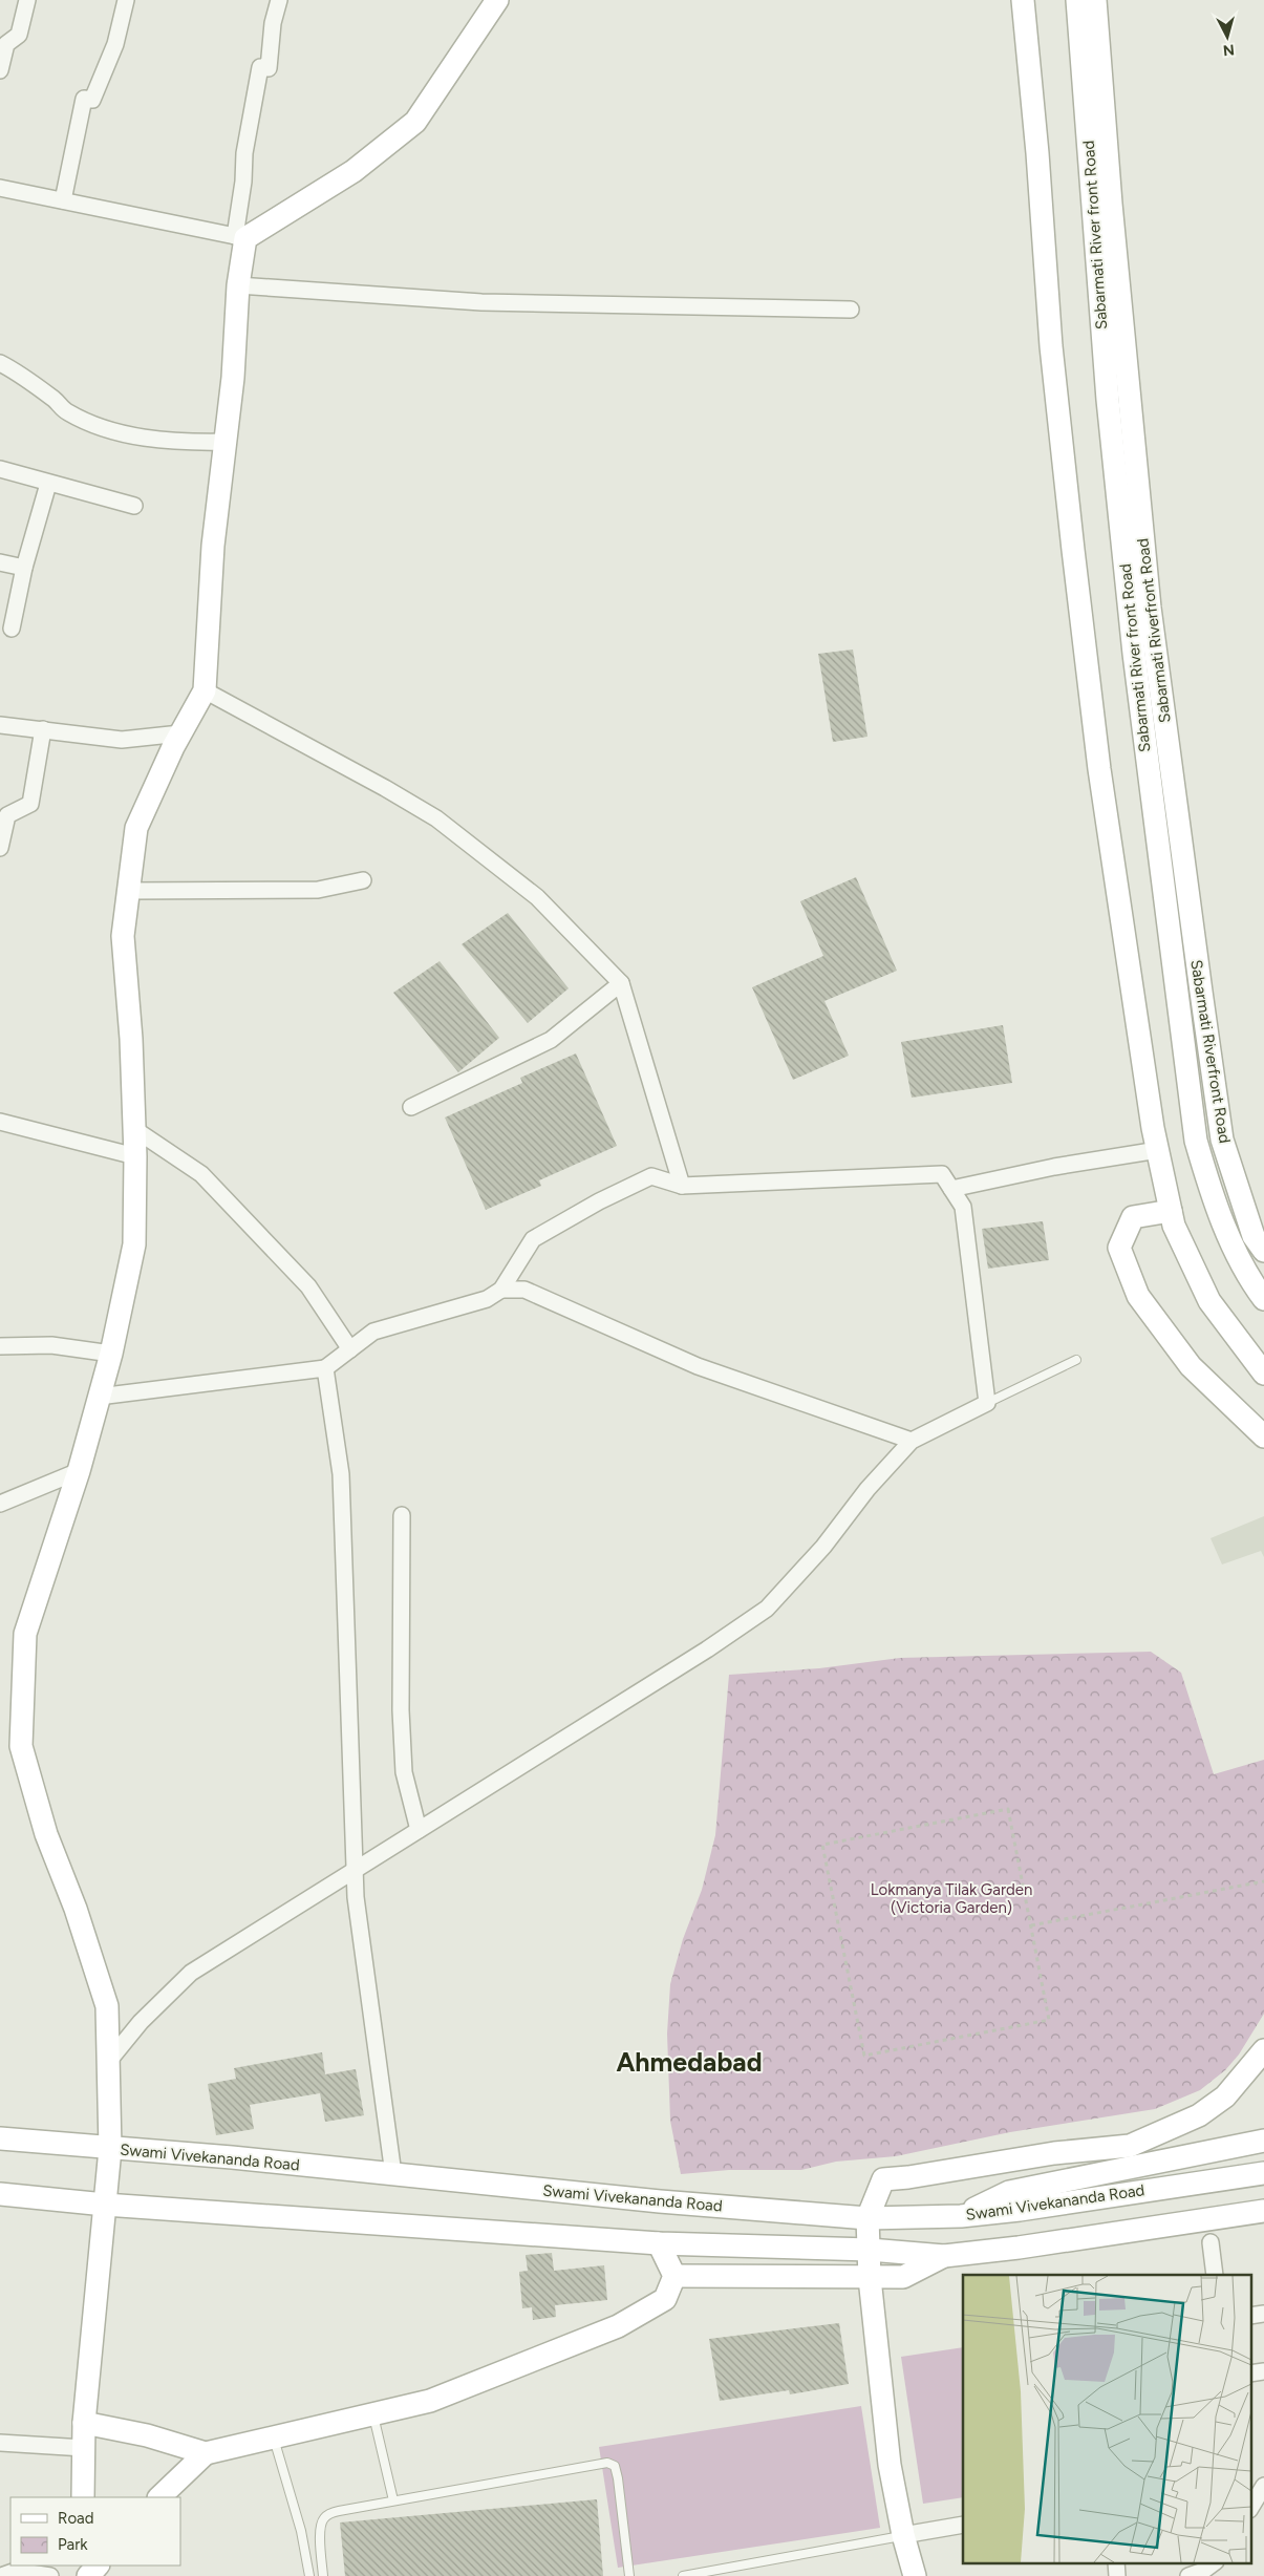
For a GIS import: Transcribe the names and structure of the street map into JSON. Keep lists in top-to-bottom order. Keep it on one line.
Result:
{"streets":{"main road":["Sabarmati River front Road","Sabarmati Riverfront Road","Swami Vivekananda Road"]},"districts":["Ahmedabad"],"parks":["Lokmanya Tilak Garden (Victoria Garden)"],"legend":["Road","Park"],"north":"bottom"}
